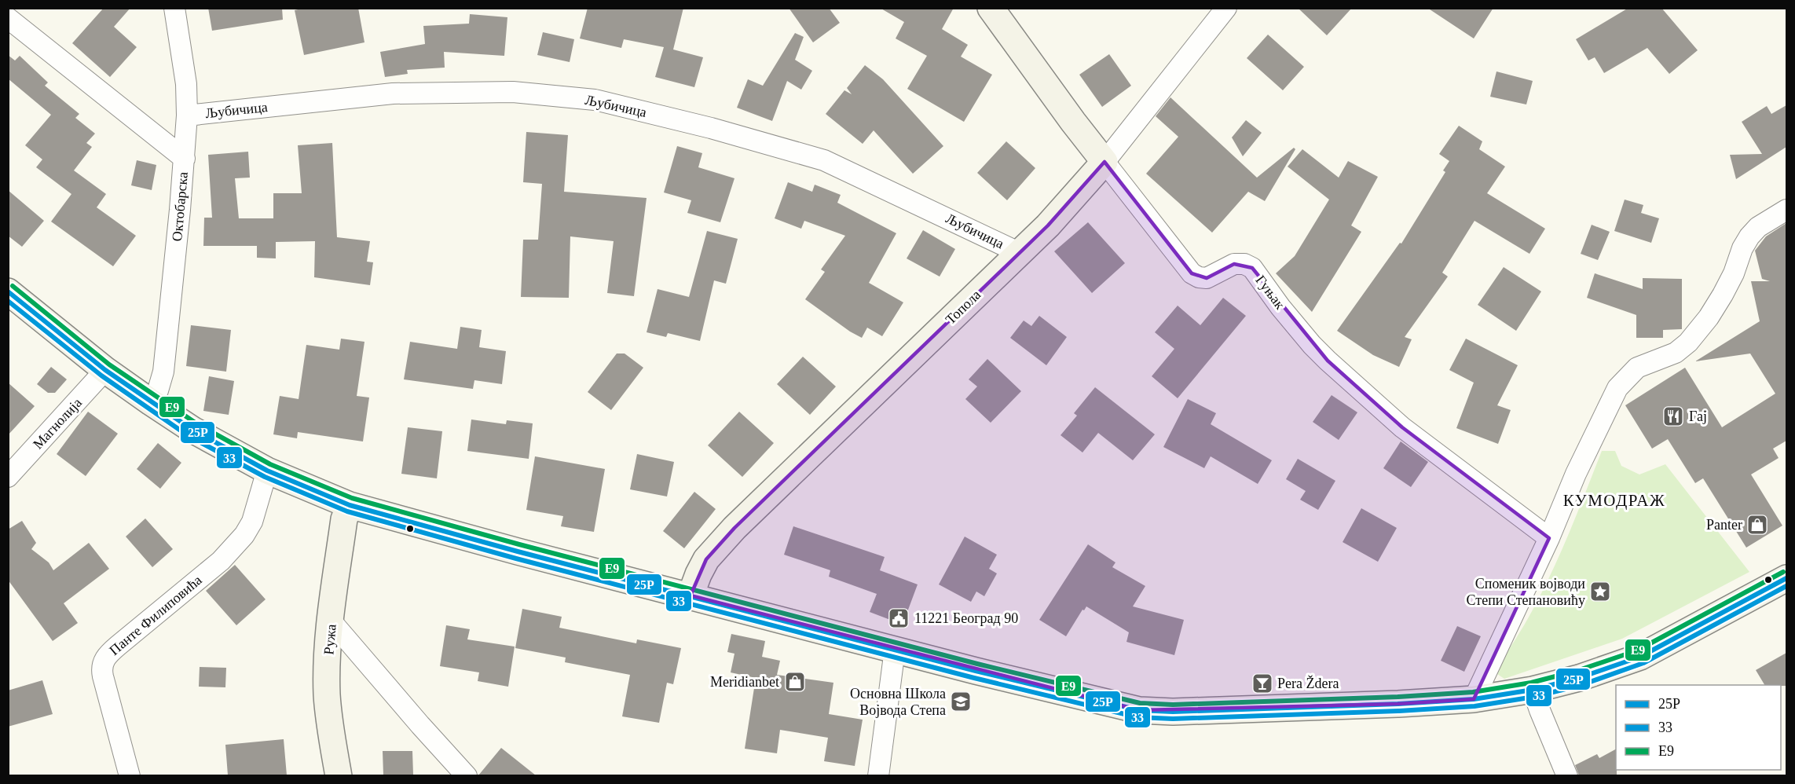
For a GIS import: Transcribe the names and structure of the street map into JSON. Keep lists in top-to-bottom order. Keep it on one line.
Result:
{"streets":{"street":["Љубичица","Октобарска","Гуњак","Топола","Магнолија","Панте Филиповића","Ружа"]},"crossings":[["Љубичица","Октобарска"],["Љубичица","Топола"],["Гуњак","Топола"]],"districts":["КУМОДРАЖ"],"places":{"restaurant":["Гај"],"shop":["Panter","Meridianbet"],"place":["Споменик војводи Степи Степановићу"],"public building":["11221 Београд 90"],"bar":["Pera Ždera"],"school or university":["Основна Школа Војвода Степа"]},"lines":["transit line E9","transit line 25P","transit line 33"],"legend":["25P","33","E9"]}
